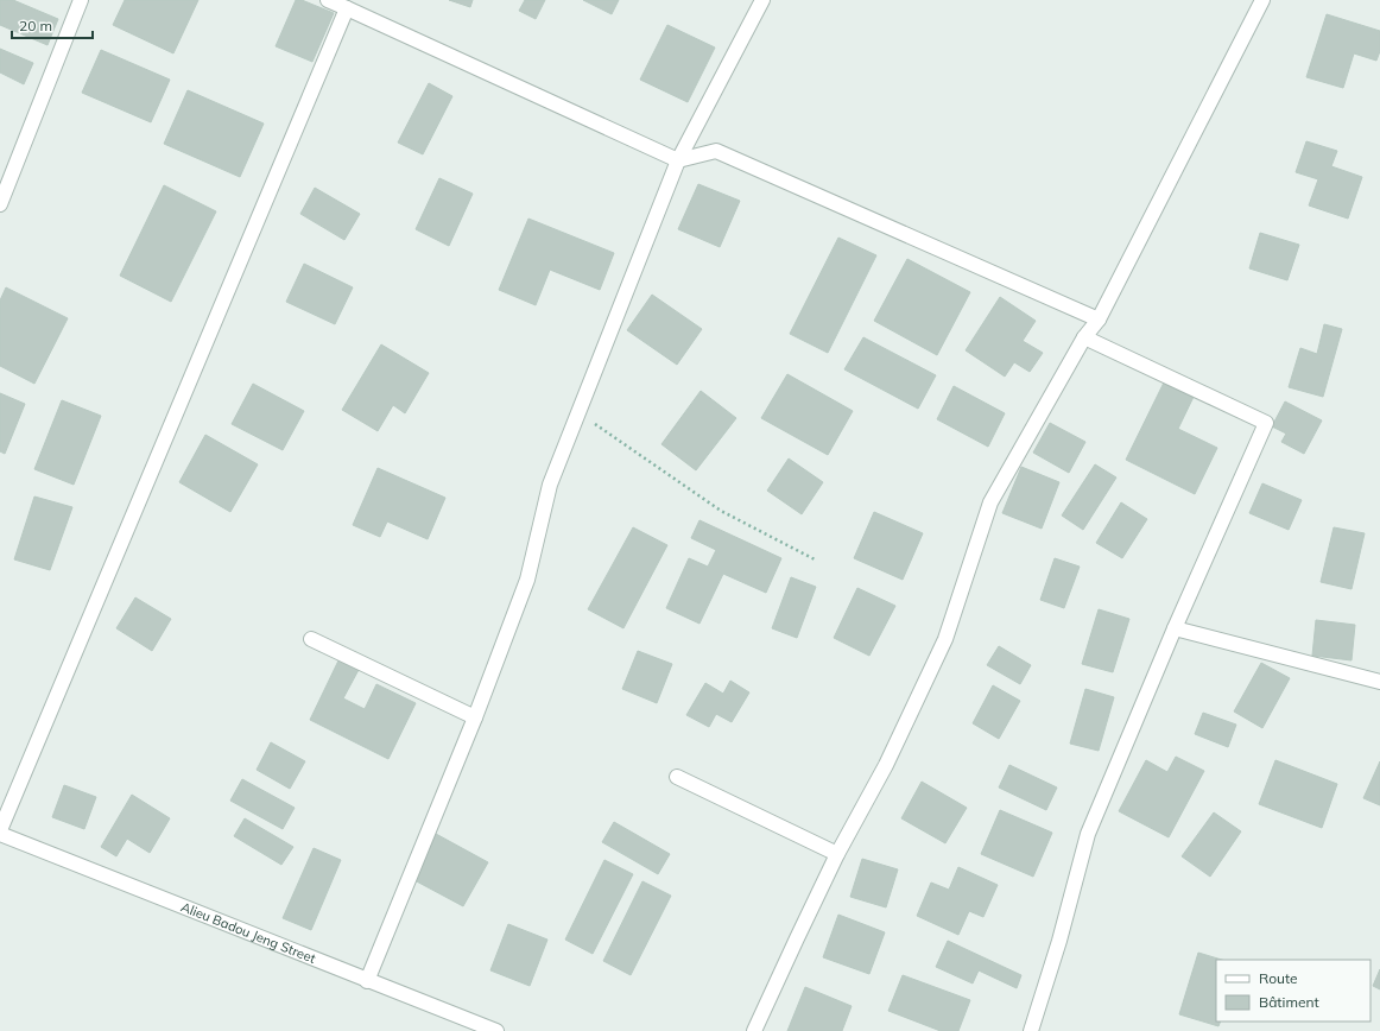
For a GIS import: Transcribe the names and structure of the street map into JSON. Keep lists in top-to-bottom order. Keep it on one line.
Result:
{"streets":{"street":["Alieu Badou Jeng Street"]},"legend":["Route","Bâtiment"],"scale_bar":"20 m"}
